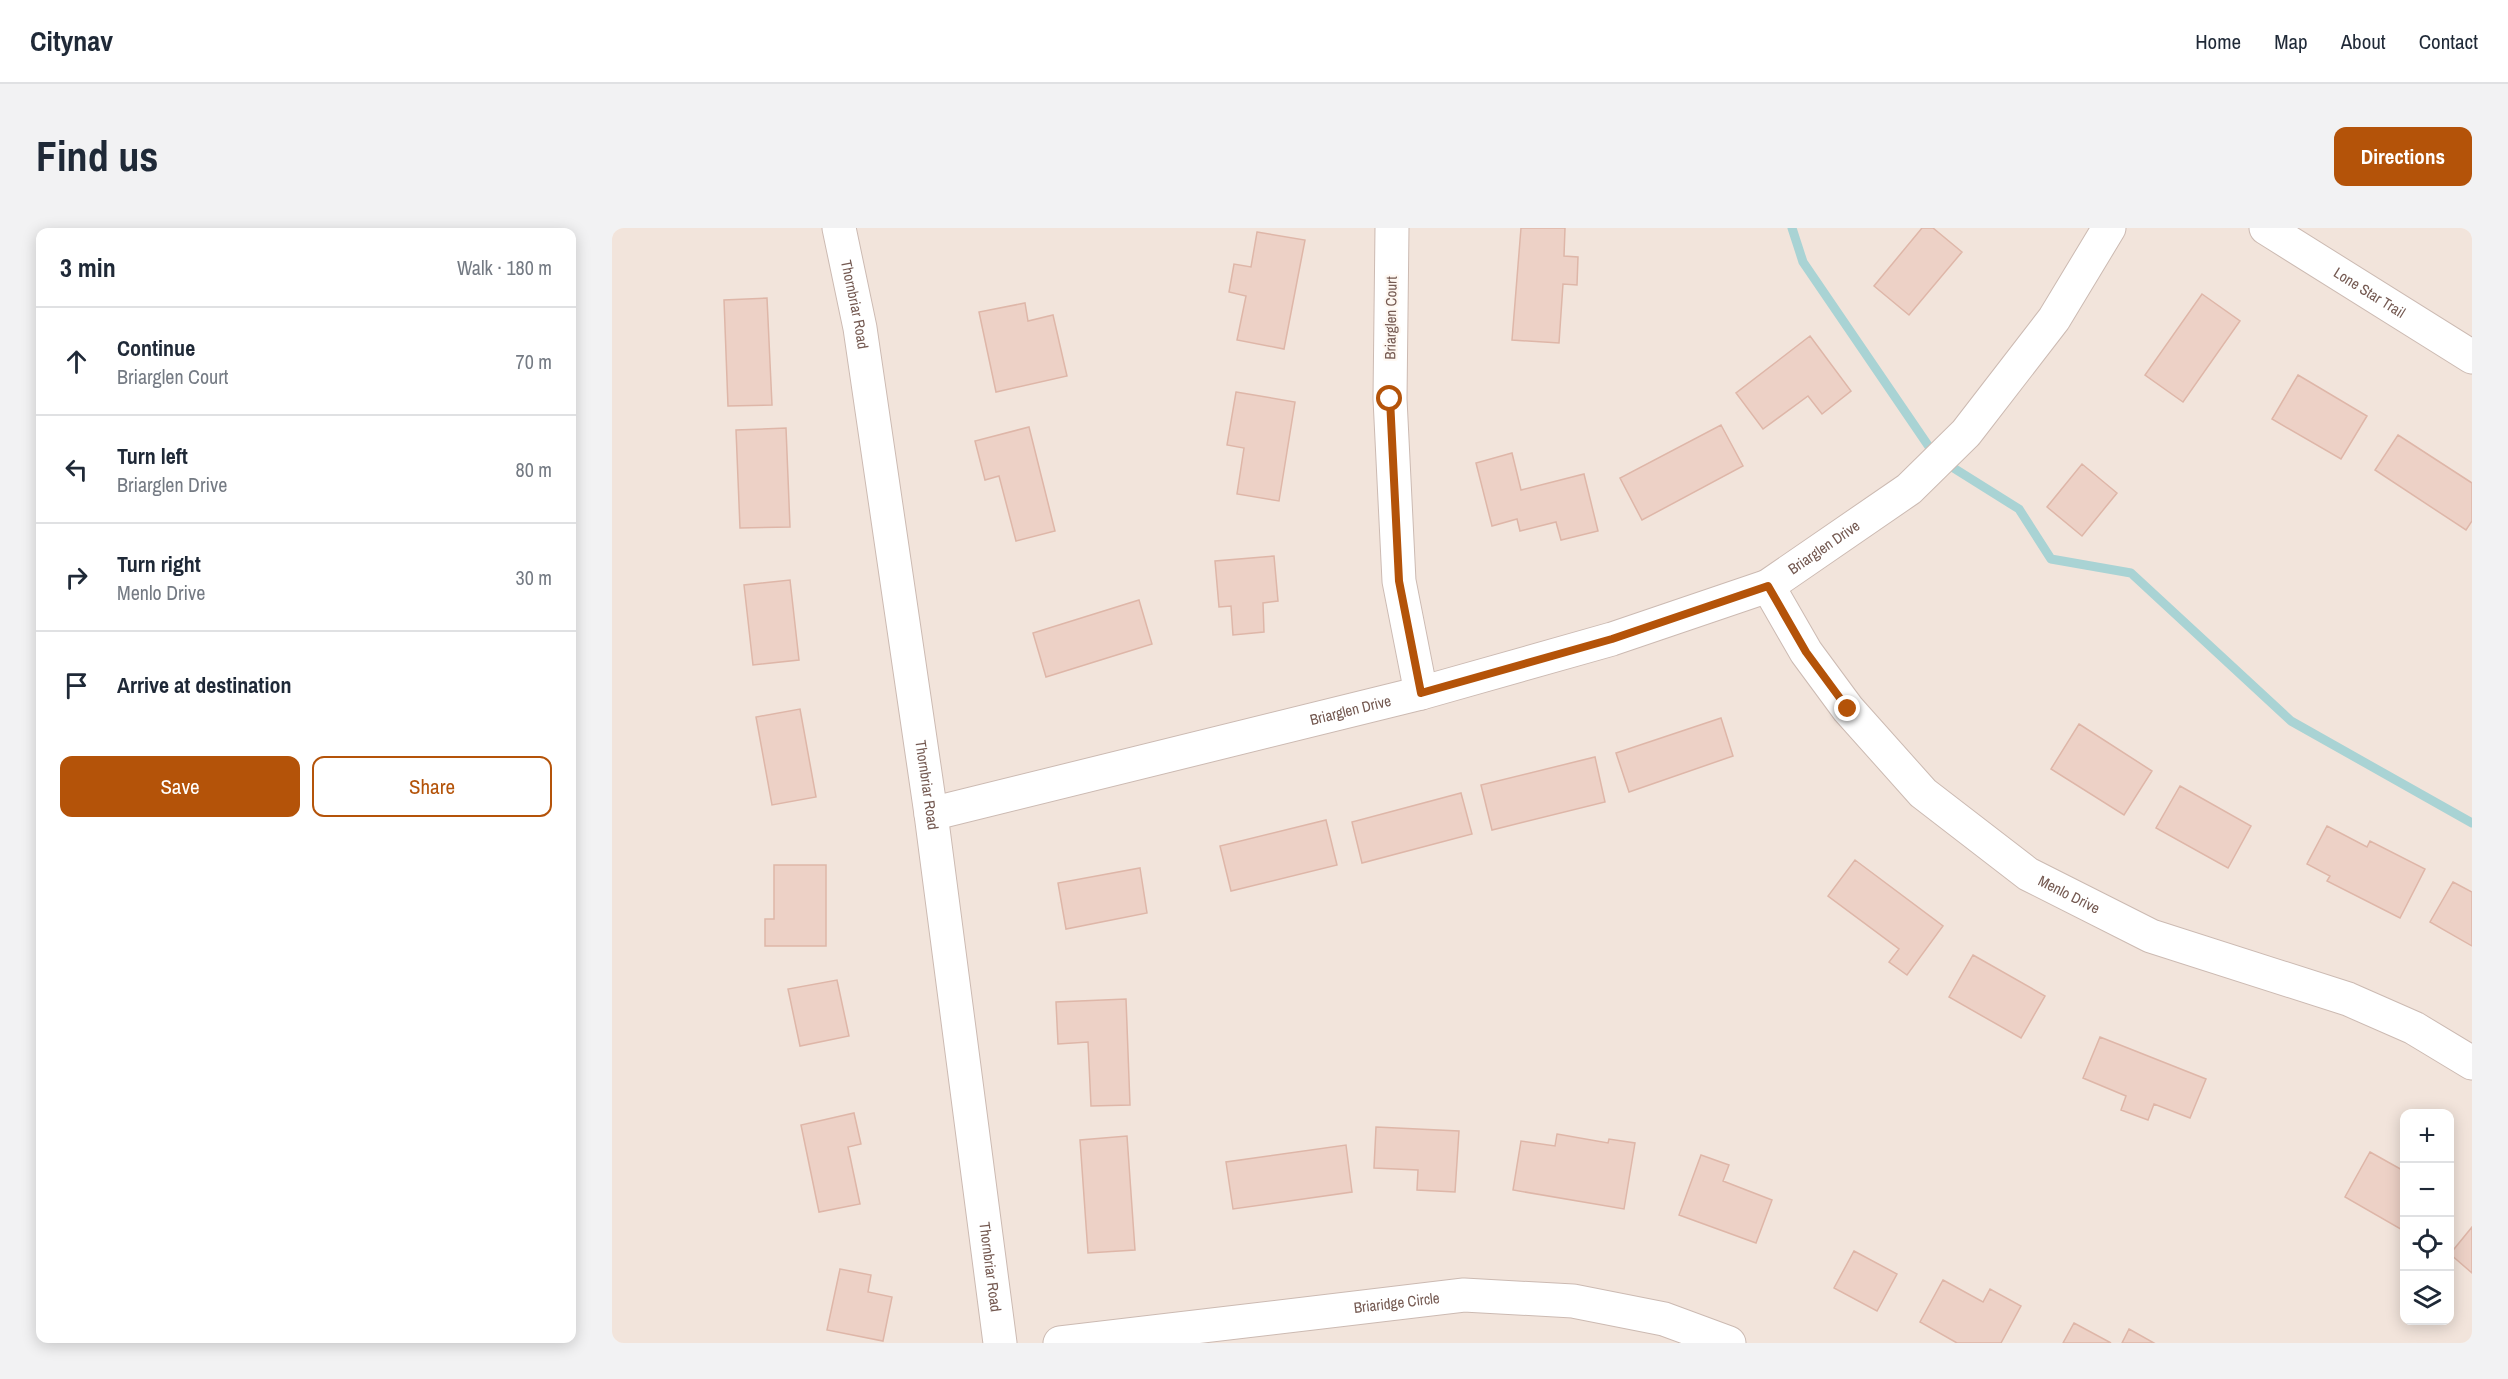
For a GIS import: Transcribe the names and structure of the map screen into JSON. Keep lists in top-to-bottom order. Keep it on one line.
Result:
{"streets":{"street":["Lone Star Trail","Thornbriar Road","Briarglen Court","Briarglen Drive","Menlo Drive","Briaridge Circle"]},"crossings":[["Thornbriar Road","Briarglen Drive"],["Briarglen Court","Briarglen Drive"],["Briarglen Drive","Menlo Drive"]],"page":{"header":"Citynav","nav":["Home","Map","About","Contact"],"buttons":["Directions",["Save","Share"]],"title":"Find us","heading":["3 min","Walk · 180 m"],"list":[["Continue","Briarglen Court","70 m"],["Turn left","Briarglen Drive","80 m"],["Turn right","Menlo Drive","30 m"],"Arrive at destination"],"map_buttons":["+","−"]}}
